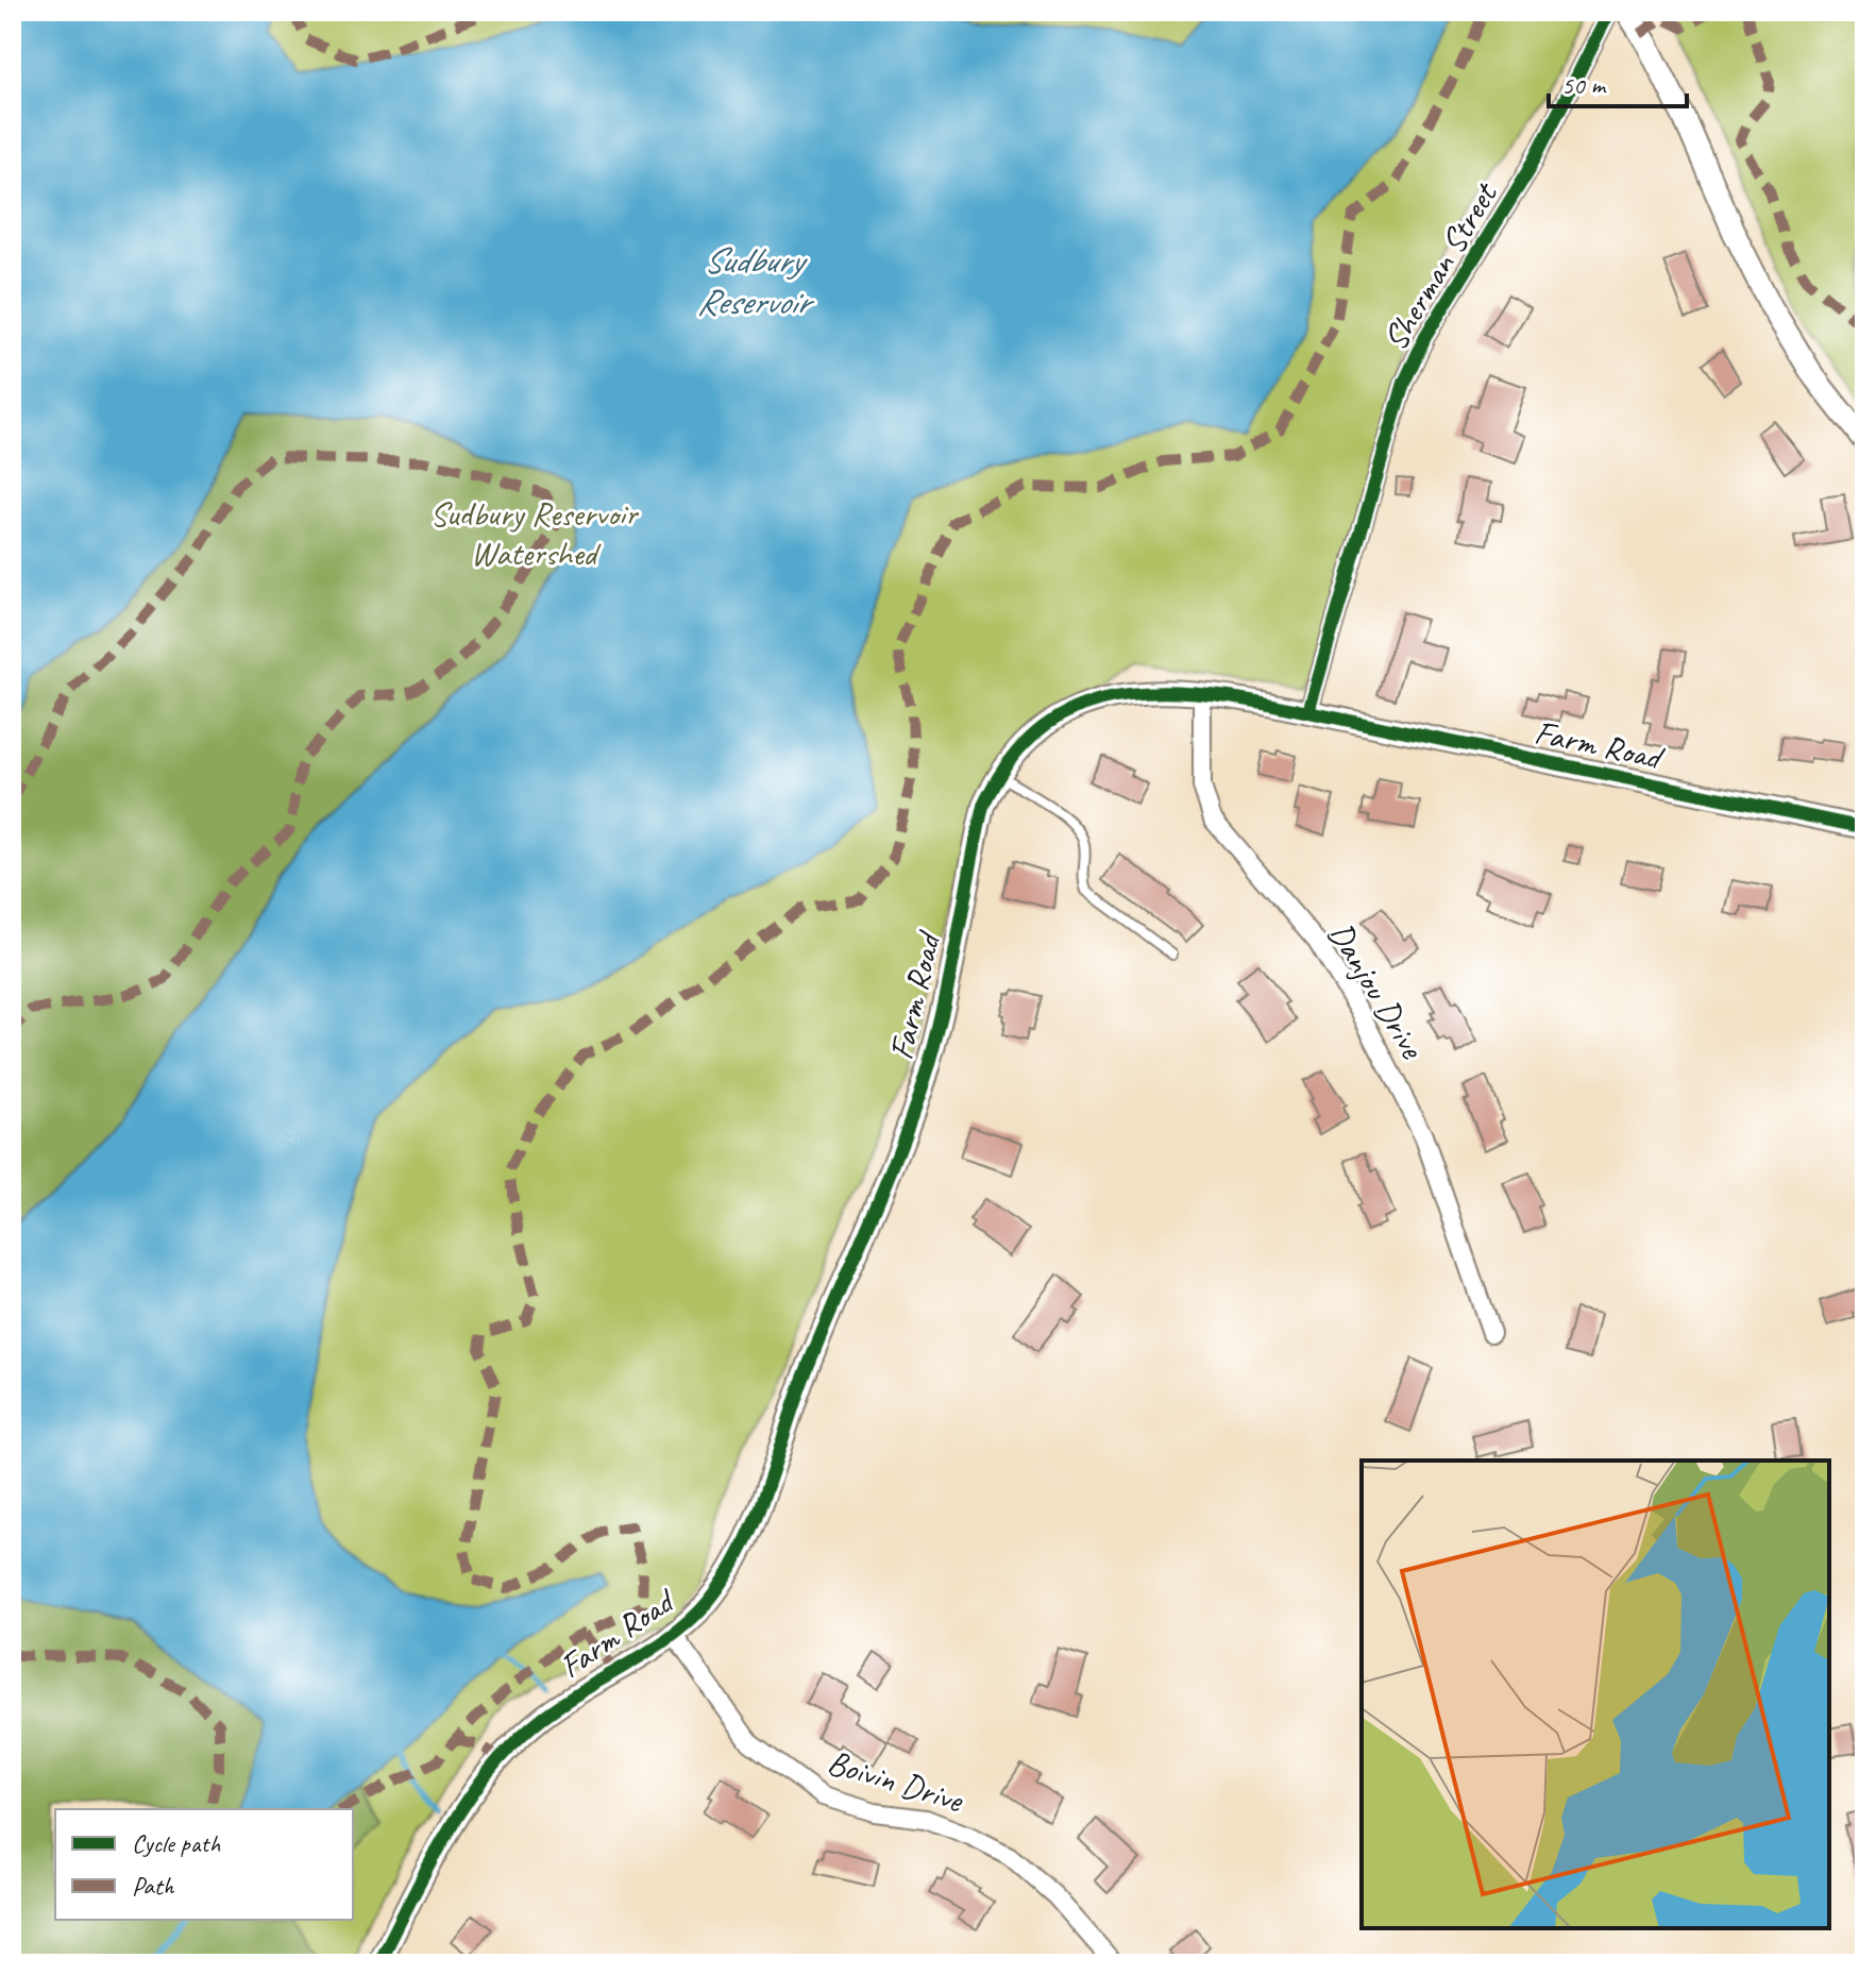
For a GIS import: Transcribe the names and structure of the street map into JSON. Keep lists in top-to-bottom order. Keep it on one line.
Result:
{"streets":{"street":["Sherman Street","Farm Road","Danjou Drive","Boivin Drive"]},"crossings":[["Sherman Street","Farm Road"],["Farm Road","Danjou Drive"],["Farm Road","Boivin Drive"]],"water":["Sudbury Reservoir"],"parks":["Sudbury Reservoir Watershed"],"legend":["Cycle path","Path"],"scale_bar":"50 m"}
